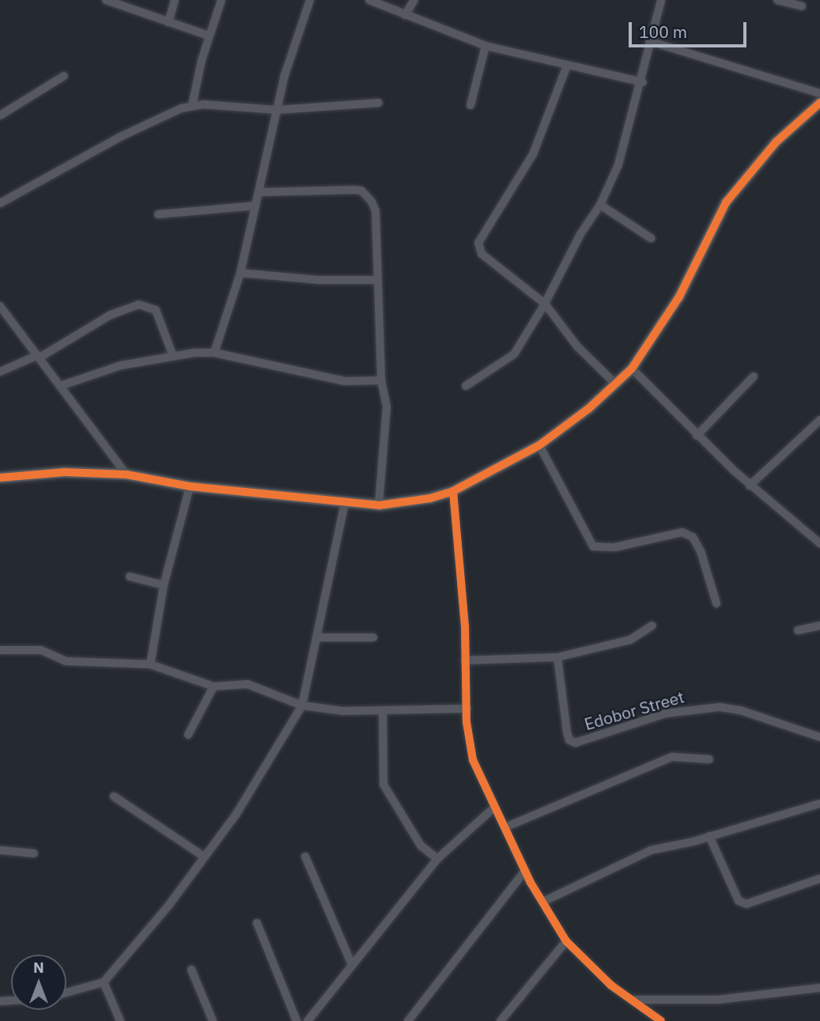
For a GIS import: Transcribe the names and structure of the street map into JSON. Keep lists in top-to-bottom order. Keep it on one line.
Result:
{"streets":{"street":["Edobor Street"]},"scale_bar":"100 m","north":"top"}
